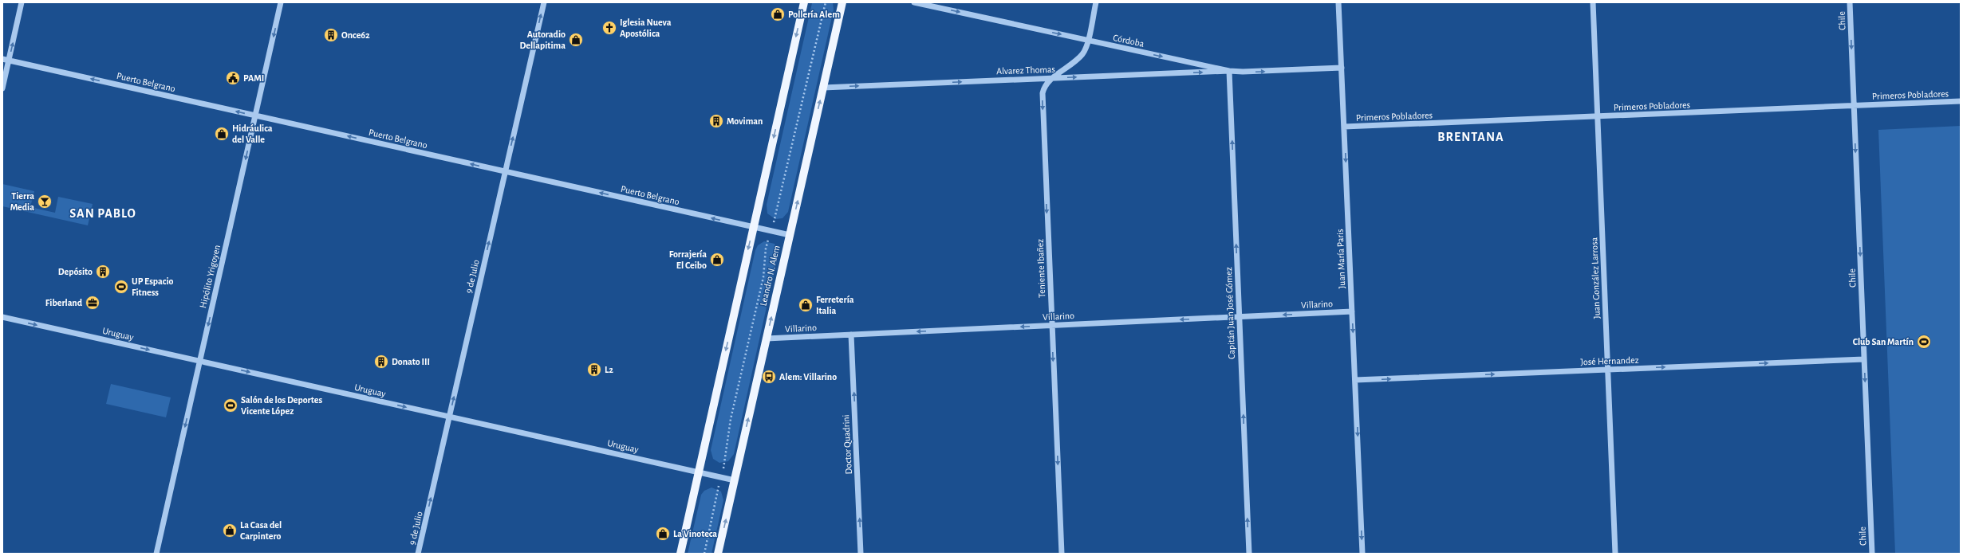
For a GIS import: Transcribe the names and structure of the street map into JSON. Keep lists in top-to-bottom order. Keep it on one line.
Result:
{"streets":{"main road":["Leandro N. Alem"],"street":["Chile","Córdoba","Alvarez Thomas","Puerto Belgrano","Primeros Pobladores","Juan María Paris","Teniente Ibañez","Hipólito Yrigoyen","9 de Julio","Juan González Larrosa","Villarino","Capitán Juan José Gómez","Uruguay","José Hernandez","Doctor Quadrini"]},"crossings":[["Chile","Primeros Pobladores"],["Chile","José Hernandez"],["Córdoba","Alvarez Thomas"],["Córdoba","Juan María Paris"],["Córdoba","Teniente Ibañez"],["Córdoba","Capitán Juan José Gómez"],["Alvarez Thomas","Teniente Ibañez"],["Alvarez Thomas","Leandro N. Alem"],["Alvarez Thomas","Capitán Juan José Gómez"],["Puerto Belgrano","Leandro N. Alem"],["Puerto Belgrano","Hipólito Yrigoyen"],["Puerto Belgrano","9 de Julio"],["Primeros Pobladores","Juan María Paris"],["Primeros Pobladores","Juan González Larrosa"],["Juan María Paris","Villarino"],["Juan María Paris","José Hernandez"],["Teniente Ibañez","Villarino"],["Leandro N. Alem","Villarino"],["Leandro N. Alem","Uruguay"],["Hipólito Yrigoyen","Uruguay"],["9 de Julio","Uruguay"],["Juan González Larrosa","José Hernandez"],["Villarino","Capitán Juan José Gómez"],["Villarino","Doctor Quadrini"]],"one_way":["Chile","Córdoba","Alvarez Thomas","Puerto Belgrano","Juan María Paris","Teniente Ibañez","Hipólito Yrigoyen","9 de Julio","Villarino","Capitán Juan José Gómez","Uruguay","José Hernandez","Doctor Quadrini"],"districts":["BRENTANA","SAN PABLO"],"places":{"shop":["Pollería Alem","Autoradio Dellapitima","Hidráulica del Valle","Forrajería El Ceibo","Ferretería Italia","La Casa del Carpintero","La Vinoteca"],"church":["Iglesia Nueva Apostólica"],"building":["Once62","Moviman","Depósito","Donato III","L2"],"public building":["PAMI"],"bar":["Tierra Media"],"sports":["UP Espacio Fitness","Club San Martín","Salón de los Deportes Vicente López"],"office":["Fiberland"],"bus stop":["Alem: Villarino"]}}
